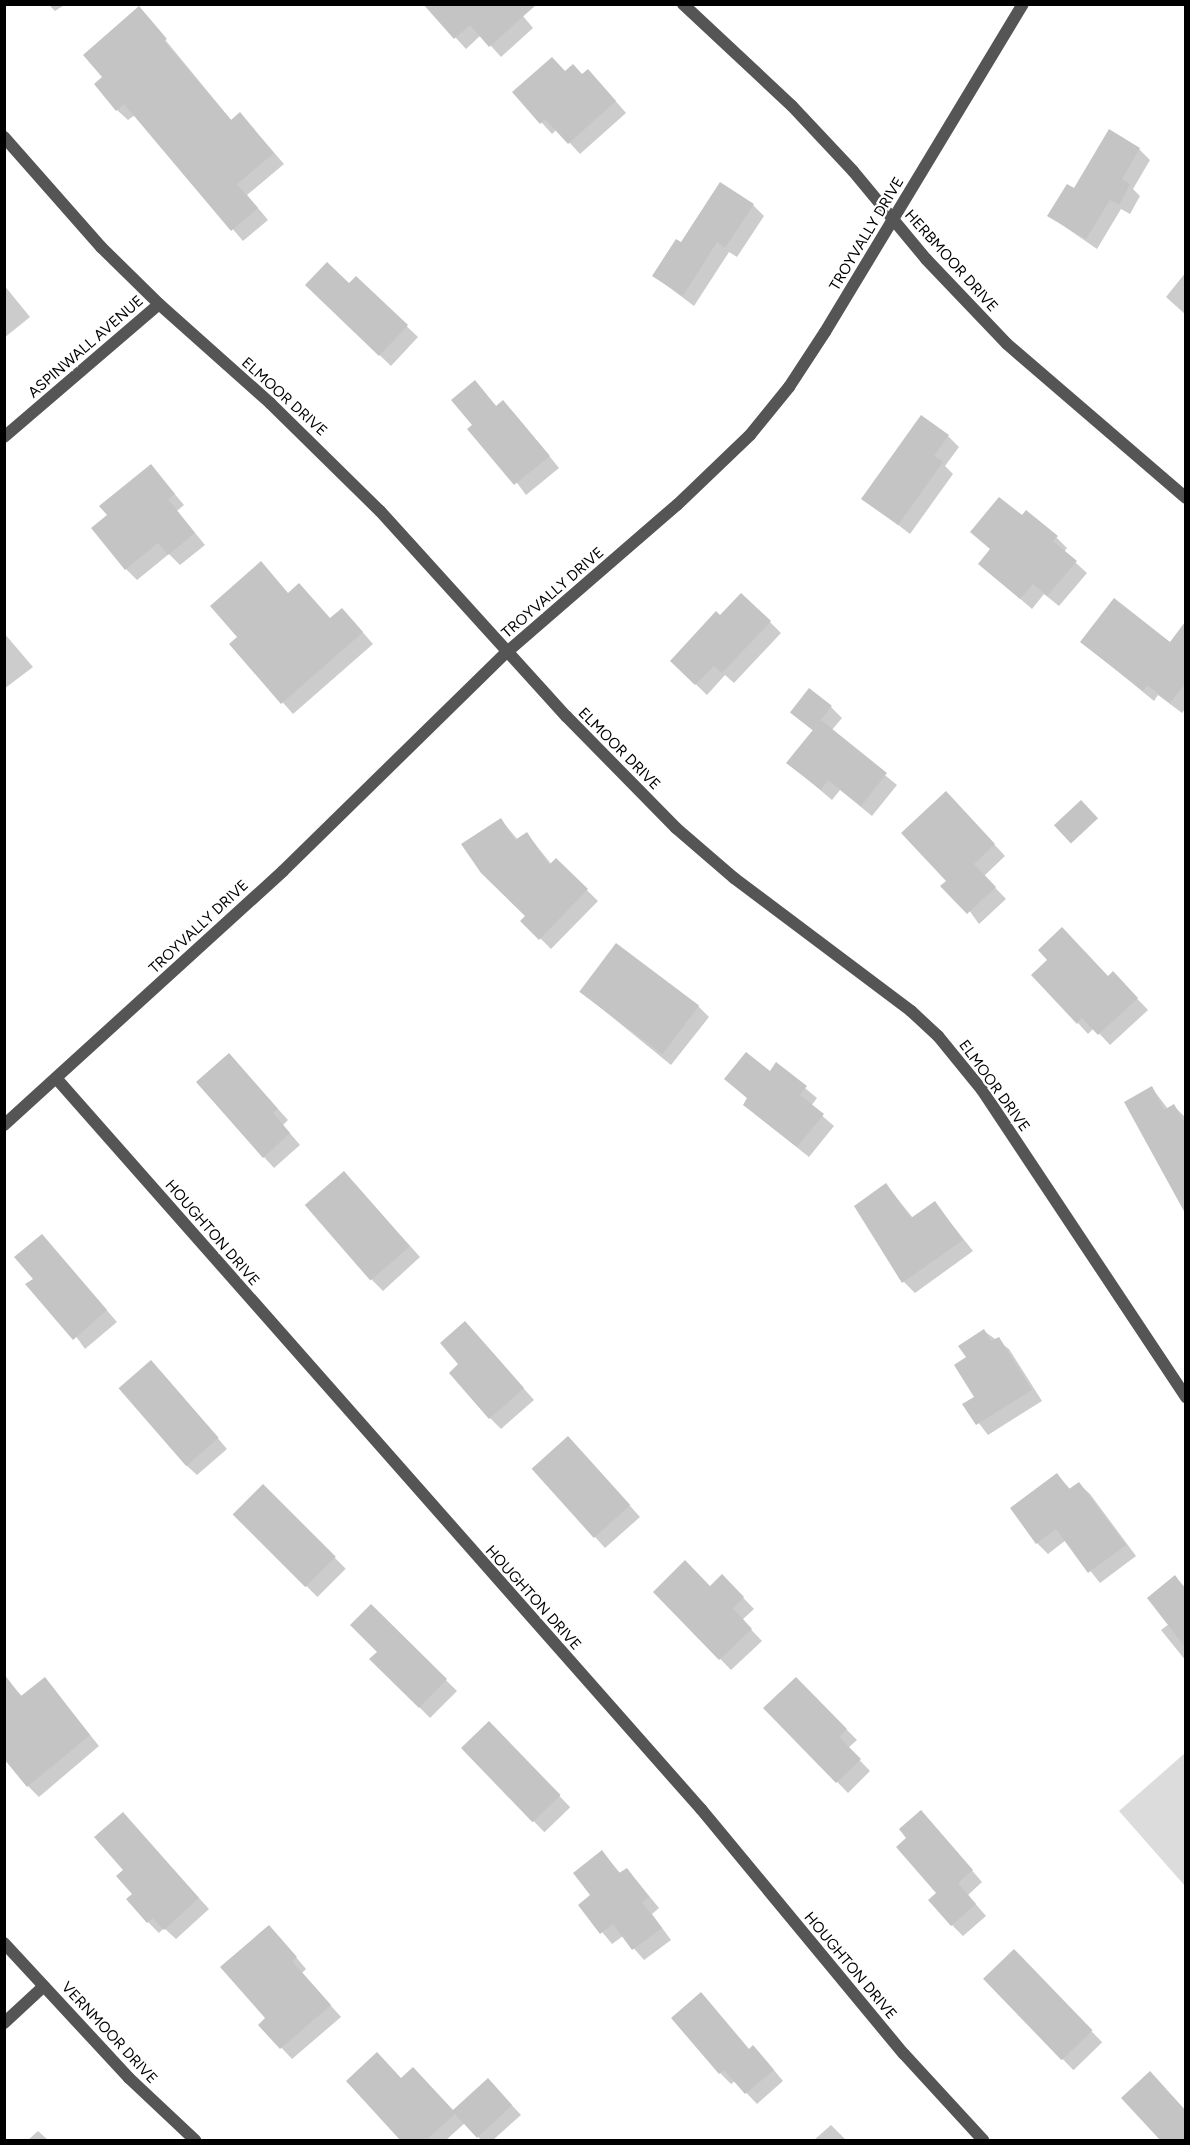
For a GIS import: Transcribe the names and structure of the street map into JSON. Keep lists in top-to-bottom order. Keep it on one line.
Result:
{"streets":{"street":["TROYVALLY DRIVE","HERBMOOR DRIVE","ASPINWALL AVENUE","ELMOOR DRIVE","HOUGHTON DRIVE","VERNMOOR DRIVE"]},"crossings":[["TROYVALLY DRIVE","HERBMOOR DRIVE"],["TROYVALLY DRIVE","ELMOOR DRIVE"],["TROYVALLY DRIVE","HOUGHTON DRIVE"],["ASPINWALL AVENUE","ELMOOR DRIVE"]]}
